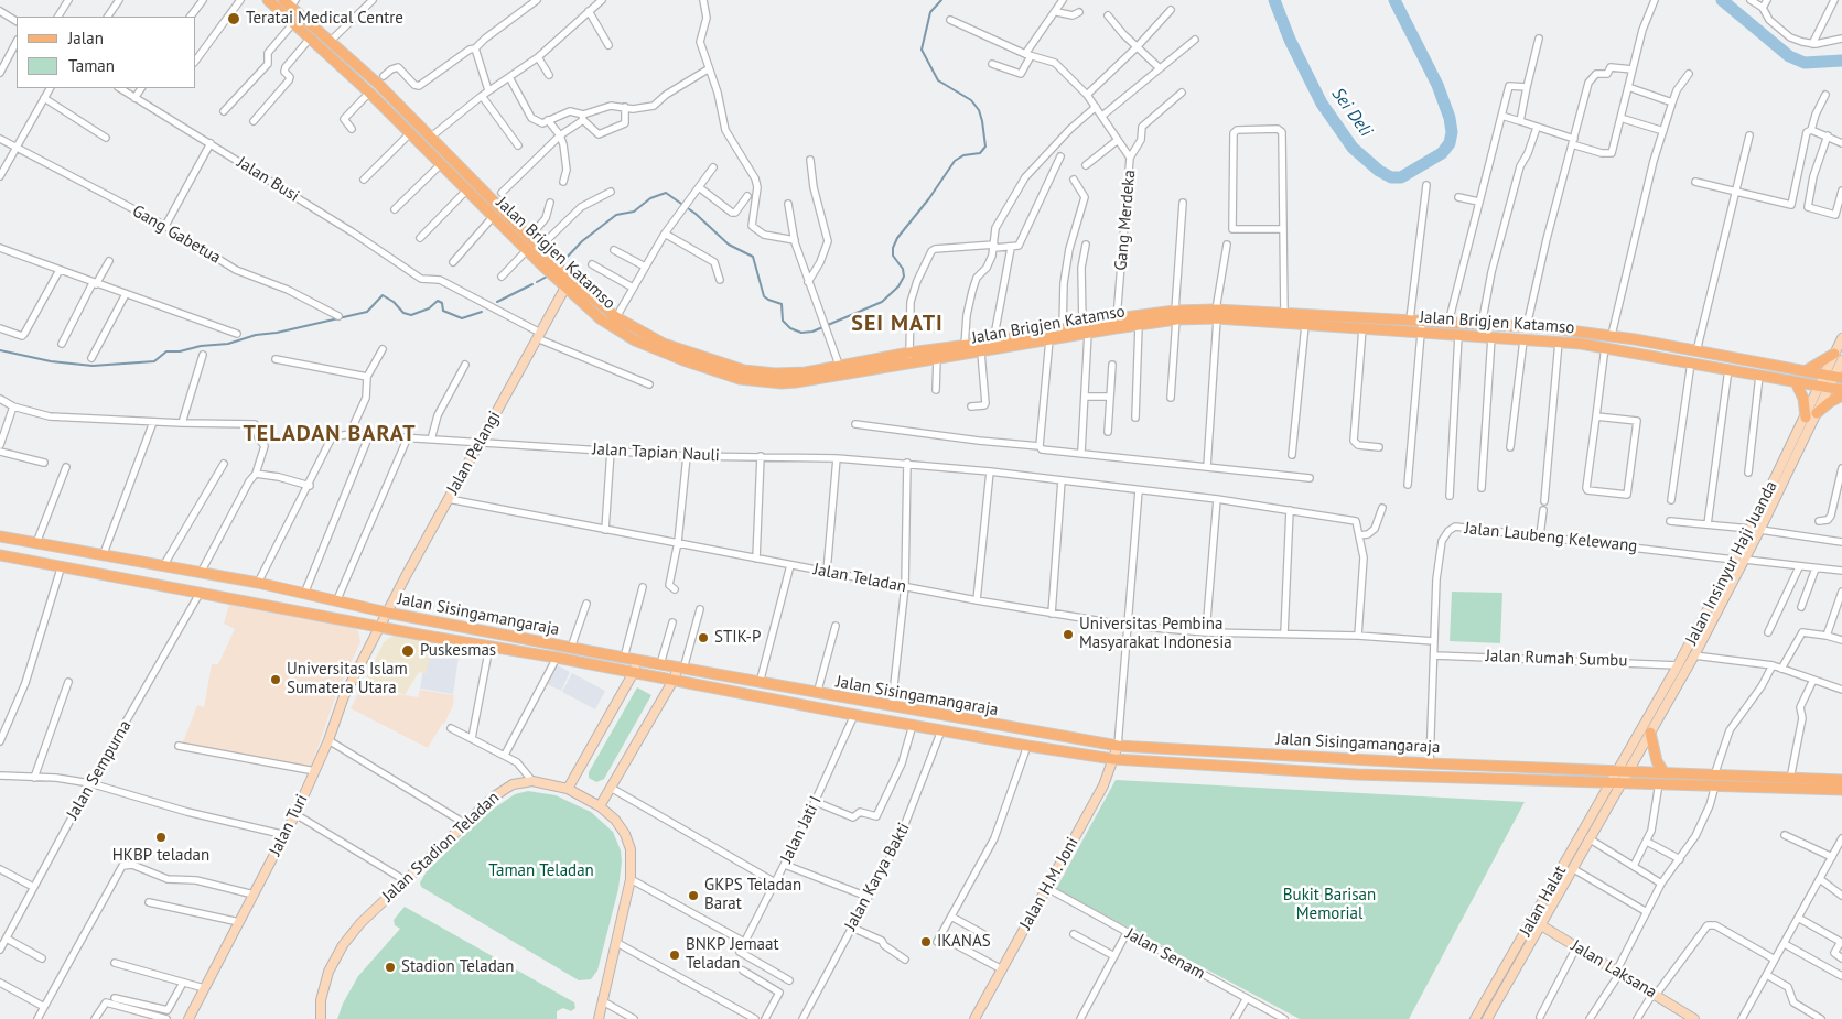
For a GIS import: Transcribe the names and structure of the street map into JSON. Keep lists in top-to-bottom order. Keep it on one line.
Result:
{"streets":{"main road":["Jalan Brigjen Katamso","Jalan Pelangi","Jalan Insinyur Haji Juanda","Jalan Sisingamangaraja","Jalan Turi","Jalan Stadion Teladan","Jalan H.M. Joni","Jalan Halat","Jalan Laksana"],"street":["Jalan Busi","Gang Merdeka","Gang Gabetua","Jalan Tapian Nauli","Jalan Laubeng Kelewang","Jalan Teladan","Jalan Rumah Sumbu","Jalan Sempurna","Jalan Jati I","Jalan Karya Bakti","Jalan Senam"]},"crossings":[["Jalan Busi","Jalan Pelangi"],["Gang Merdeka","Jalan Brigjen Katamso"],["Jalan Brigjen Katamso","Jalan Pelangi"],["Jalan Brigjen Katamso","Jalan Insinyur Haji Juanda"],["Jalan Pelangi","Jalan Tapian Nauli"],["Jalan Pelangi","Jalan Teladan"],["Jalan Pelangi","Jalan Sisingamangaraja"],["Jalan Pelangi","Jalan Turi"],["Jalan Laubeng Kelewang","Jalan Insinyur Haji Juanda"],["Jalan Laubeng Kelewang","Jalan Teladan"],["Jalan Laubeng Kelewang","Jalan Sisingamangaraja"],["Jalan Laubeng Kelewang","Jalan Rumah Sumbu"],["Jalan Insinyur Haji Juanda","Jalan Sisingamangaraja"],["Jalan Insinyur Haji Juanda","Jalan Rumah Sumbu"],["Jalan Insinyur Haji Juanda","Jalan Halat"],["Jalan Sisingamangaraja","Jalan Sempurna"],["Jalan Sisingamangaraja","Jalan Turi"],["Jalan Sisingamangaraja","Jalan Jati I"],["Jalan Sisingamangaraja","Jalan Karya Bakti"],["Jalan Sisingamangaraja","Jalan H.M. Joni"],["Jalan Sisingamangaraja","Jalan Halat"],["Jalan H.M. Joni","Jalan Senam"],["Jalan Halat","Jalan Laksana"]],"districts":["SEI MATI","TELADAN BARAT"],"water":["Sei Deli"],"parks":["Taman Teladan","Bukit Barisan Memorial"],"places":["Teratai Medical Centre","Universitas Pembina Masyarakat Indonesia","STIK-P","Puskesmas","Universitas Islam Sumatera Utara","HKBP teladan","GKPS Teladan Barat","IKANAS","BNKP Jemaat Teladan","Stadion Teladan"],"legend":["Jalan","Taman"]}
